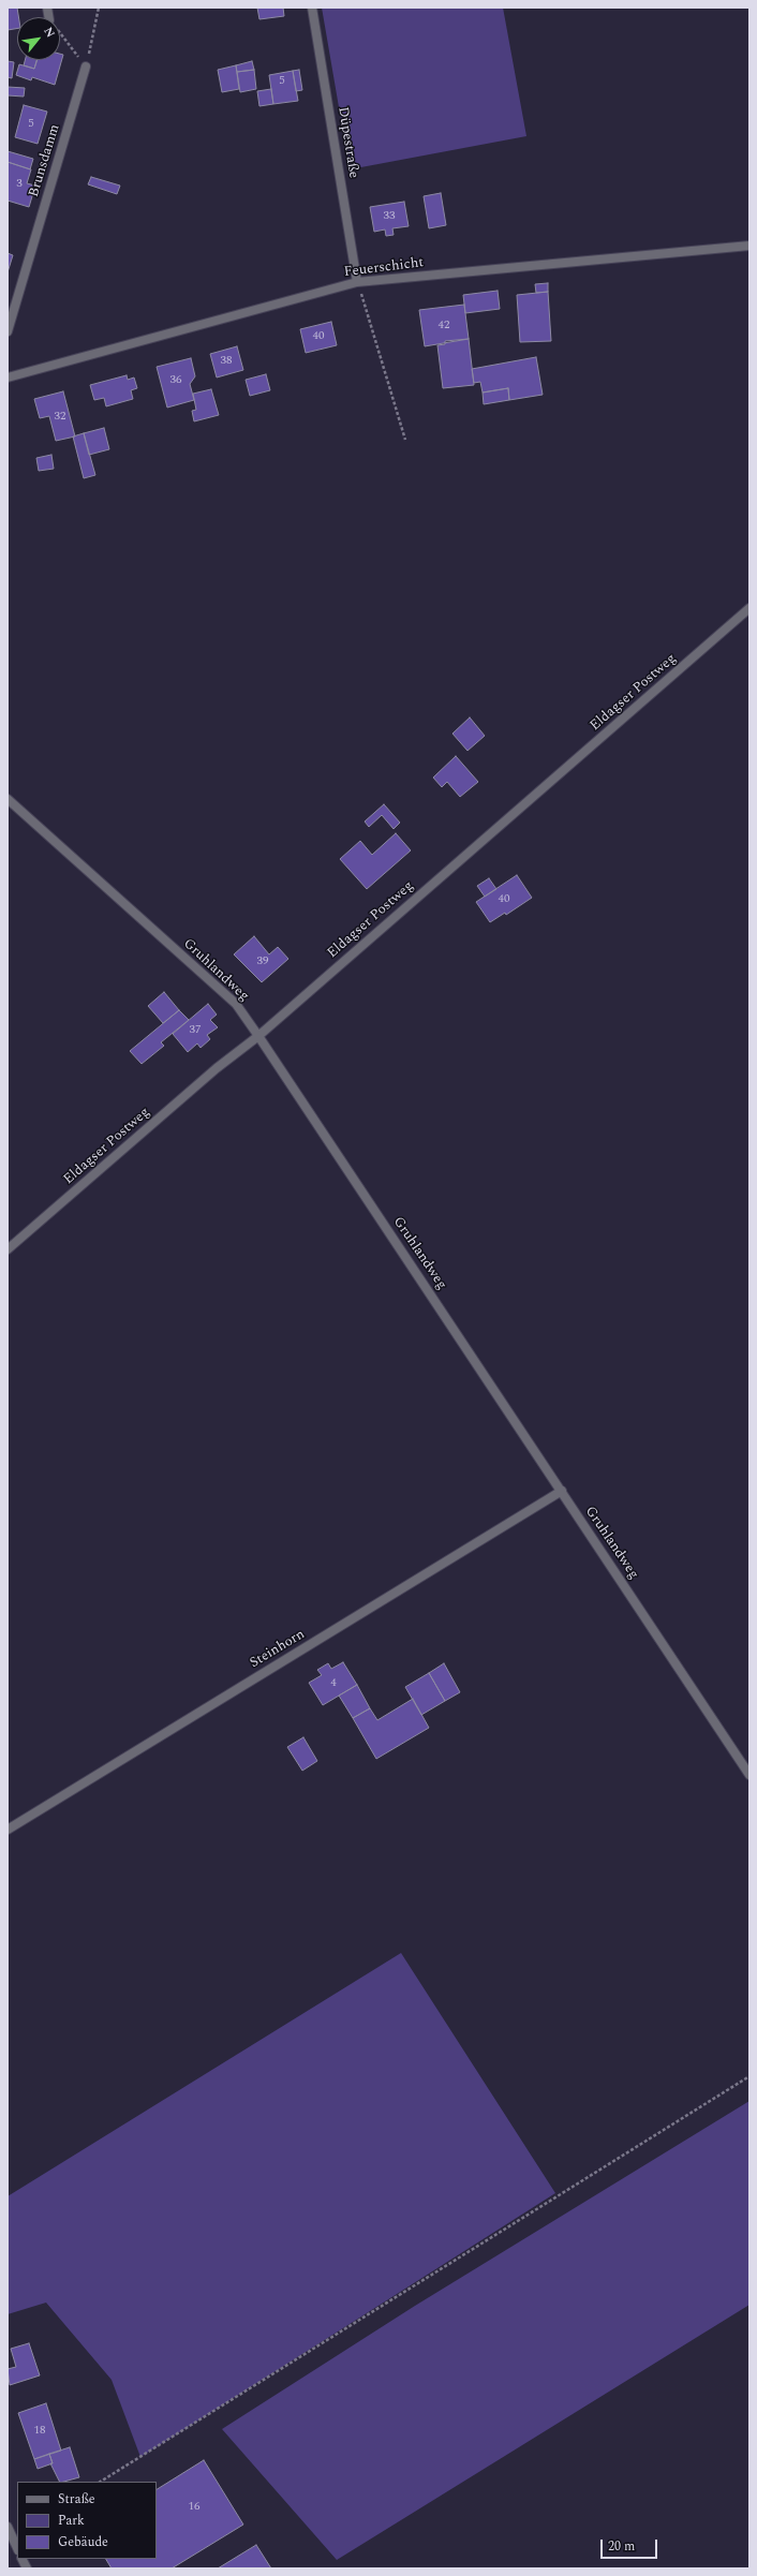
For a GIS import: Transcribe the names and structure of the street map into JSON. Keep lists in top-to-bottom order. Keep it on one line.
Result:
{"streets":{"street":["Düpestraße","Brunsdamm","Feuerschicht","Eldagser Postweg","Gruhlandweg","Steinhorn"]},"crossings":[["Düpestraße","Feuerschicht"],["Eldagser Postweg","Gruhlandweg"],["Gruhlandweg","Steinhorn"]],"house_numbers":["5","5","3","33","42","40","38","36","32","40","39","37","4","18","16"],"legend":["Straße","Park","Gebäude"],"scale_bar":"20 m","north":"top right"}
